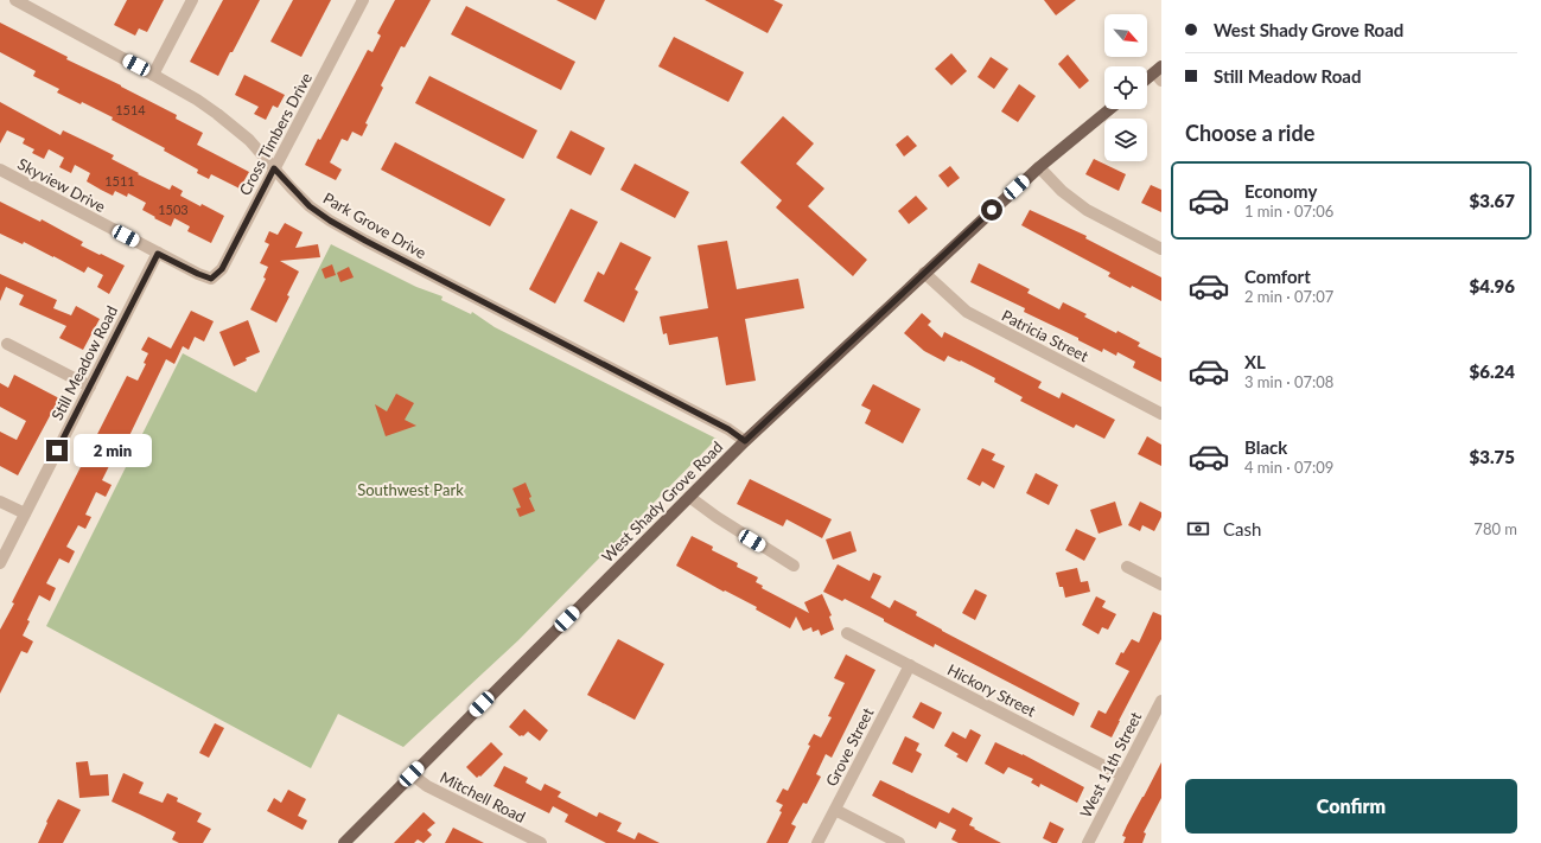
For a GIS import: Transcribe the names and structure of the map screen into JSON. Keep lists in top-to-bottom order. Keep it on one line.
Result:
{"streets":{"main road":["West Shady Grove Road"],"street":["Cross Timbers Drive","Skyview Drive","Park Grove Drive","Patricia Street","Still Meadow Road","Hickory Street","Grove Street","West 11th Street","Mitchell Road"]},"crossings":[["Cross Timbers Drive","Skyview Drive"],["Cross Timbers Drive","Park Grove Drive"],["Skyview Drive","Still Meadow Road"],["Park Grove Drive","West Shady Grove Road"],["Patricia Street","West Shady Grove Road"],["West Shady Grove Road","Mitchell Road"],["Hickory Street","Grove Street"],["Hickory Street","West 11th Street"]],"parks":["Southwest Park"],"house_numbers":["1514","1511","1503"],"north":"bottom right","page":{"banner":["West Shady Grove Road","Still Meadow Road"],"heading":"Choose a ride","list":[{"name":"Economy","note":"1 min · 07:06","value":"$3.67"},{"name":"Comfort","note":"2 min · 07:07","value":"$4.96"},{"name":"XL","note":"3 min · 07:08","value":"$6.24"},{"name":"Black","note":"4 min · 07:09","value":"$3.75"}],"bubble":"2 min","pay":["Cash","780 m"],"buttons":"Confirm"}}
